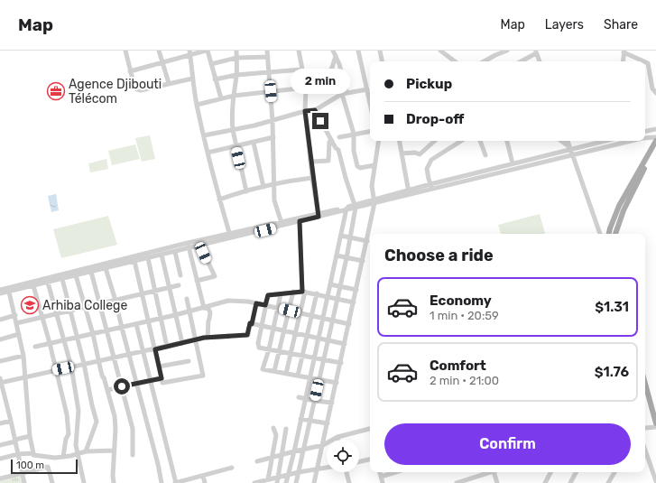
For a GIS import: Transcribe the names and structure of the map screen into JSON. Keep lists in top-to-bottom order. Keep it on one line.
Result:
{"places":{"office":["Agence Djibouti Télécom"],"school or university":["Arhiba College"]},"scale_bar":"100 m","page":{"header":"Map","nav":["Map","Layers","Share"],"banner":["Pickup","Drop-off"],"bubble":"2 min","heading":"Choose a ride","list":[{"name":"Economy","note":"1 min · 20:59","value":"$1.31"},{"name":"Comfort","note":"2 min · 21:00","value":"$1.76"}],"buttons":"Confirm","scale":"100 m"}}
